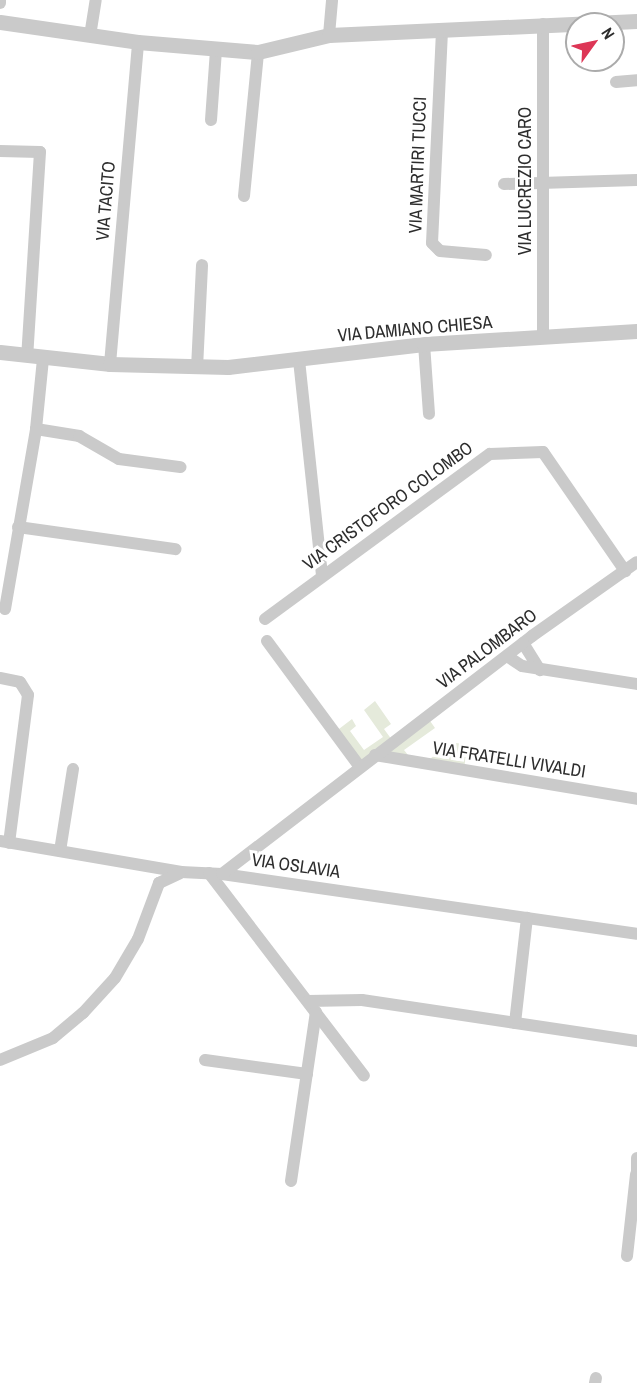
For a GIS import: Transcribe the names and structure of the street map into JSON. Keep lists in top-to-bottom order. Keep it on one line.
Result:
{"streets":{"street":["VIA MARTIRI TUCCI","VIA LUCREZIO CARO","VIA TACITO","VIA DAMIANO CHIESA","VIA CRISTOFORO COLOMBO","VIA PALOMBARO","VIA FRATELLI VIVALDI","VIA OSLAVIA"]},"crossings":[["VIA LUCREZIO CARO","VIA DAMIANO CHIESA"],["VIA TACITO","VIA DAMIANO CHIESA"],["VIA CRISTOFORO COLOMBO","VIA PALOMBARO"],["VIA PALOMBARO","VIA FRATELLI VIVALDI"],["VIA PALOMBARO","VIA OSLAVIA"]],"north":"top right"}
